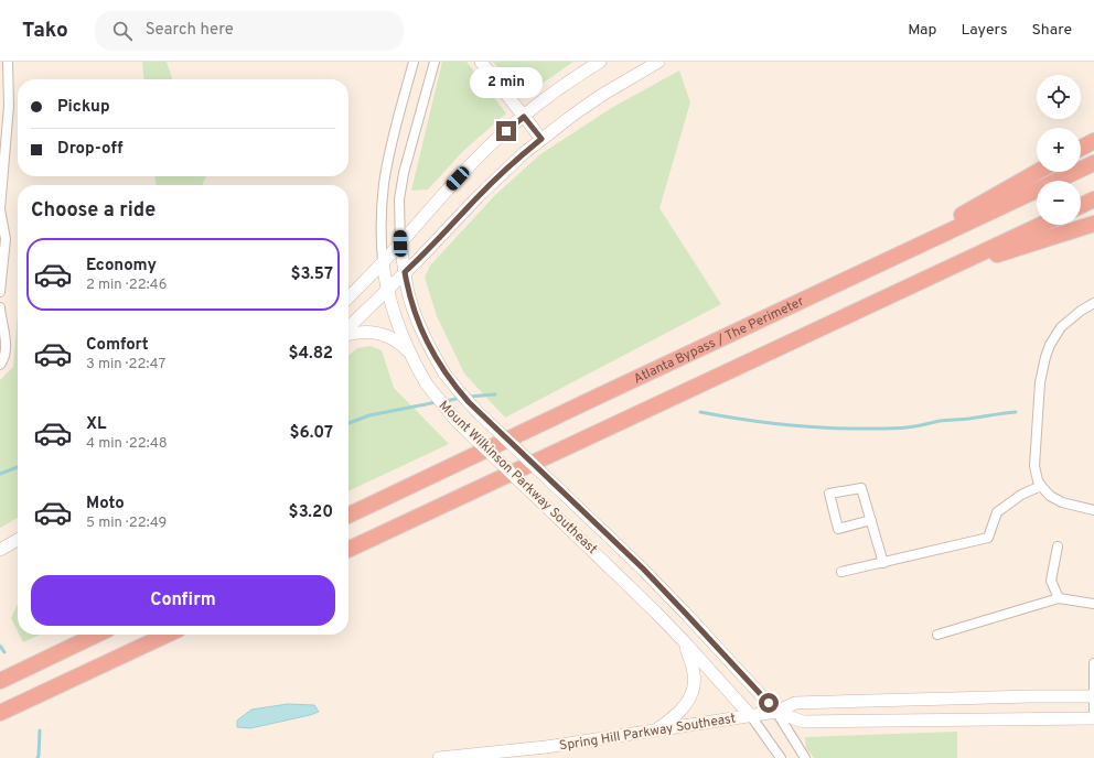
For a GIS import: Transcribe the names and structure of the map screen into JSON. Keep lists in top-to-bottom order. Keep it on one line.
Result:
{"streets":{"highway":["Atlanta Bypass / The Perimeter"],"street":["Mount Wilkinson Parkway Southeast","Spring Hill Parkway Southeast"]},"crossings":[["Mount Wilkinson Parkway Southeast","Spring Hill Parkway Southeast"]],"page":{"header":"Tako","search":"Search here","nav":["Map","Layers","Share"],"bubble":"2 min","map_buttons":["+","−"],"banner":["Pickup","Drop-off"],"heading":"Choose a ride","list":[{"name":"Economy","note":"2 min · 22:46","value":"$3.57"},{"name":"Comfort","note":"3 min · 22:47","value":"$4.82"},{"name":"XL","note":"4 min · 22:48","value":"$6.07"},{"name":"Moto","note":"5 min · 22:49","value":"$3.20"}],"buttons":"Confirm"}}
